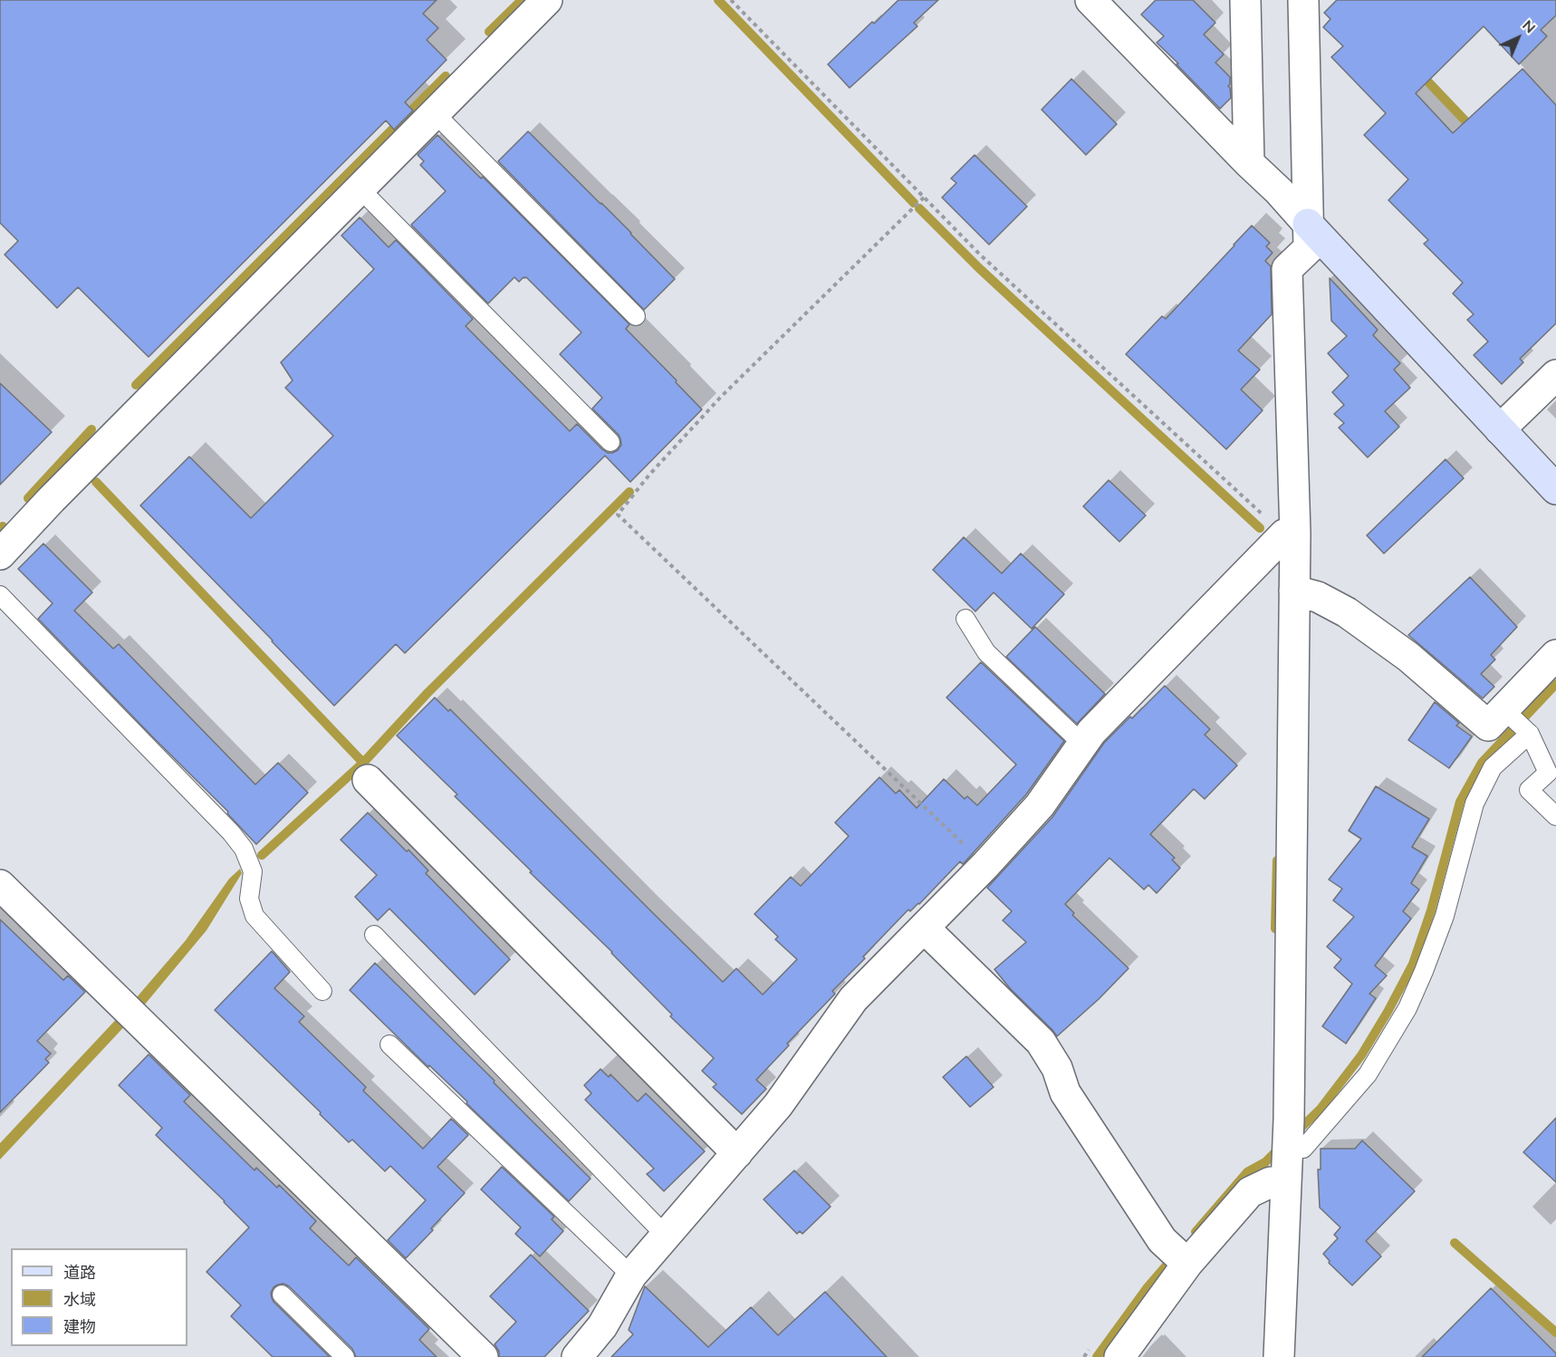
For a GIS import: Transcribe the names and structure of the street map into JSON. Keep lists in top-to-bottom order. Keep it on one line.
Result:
{"legend":["道路","水域","建物"],"north":"top right"}
